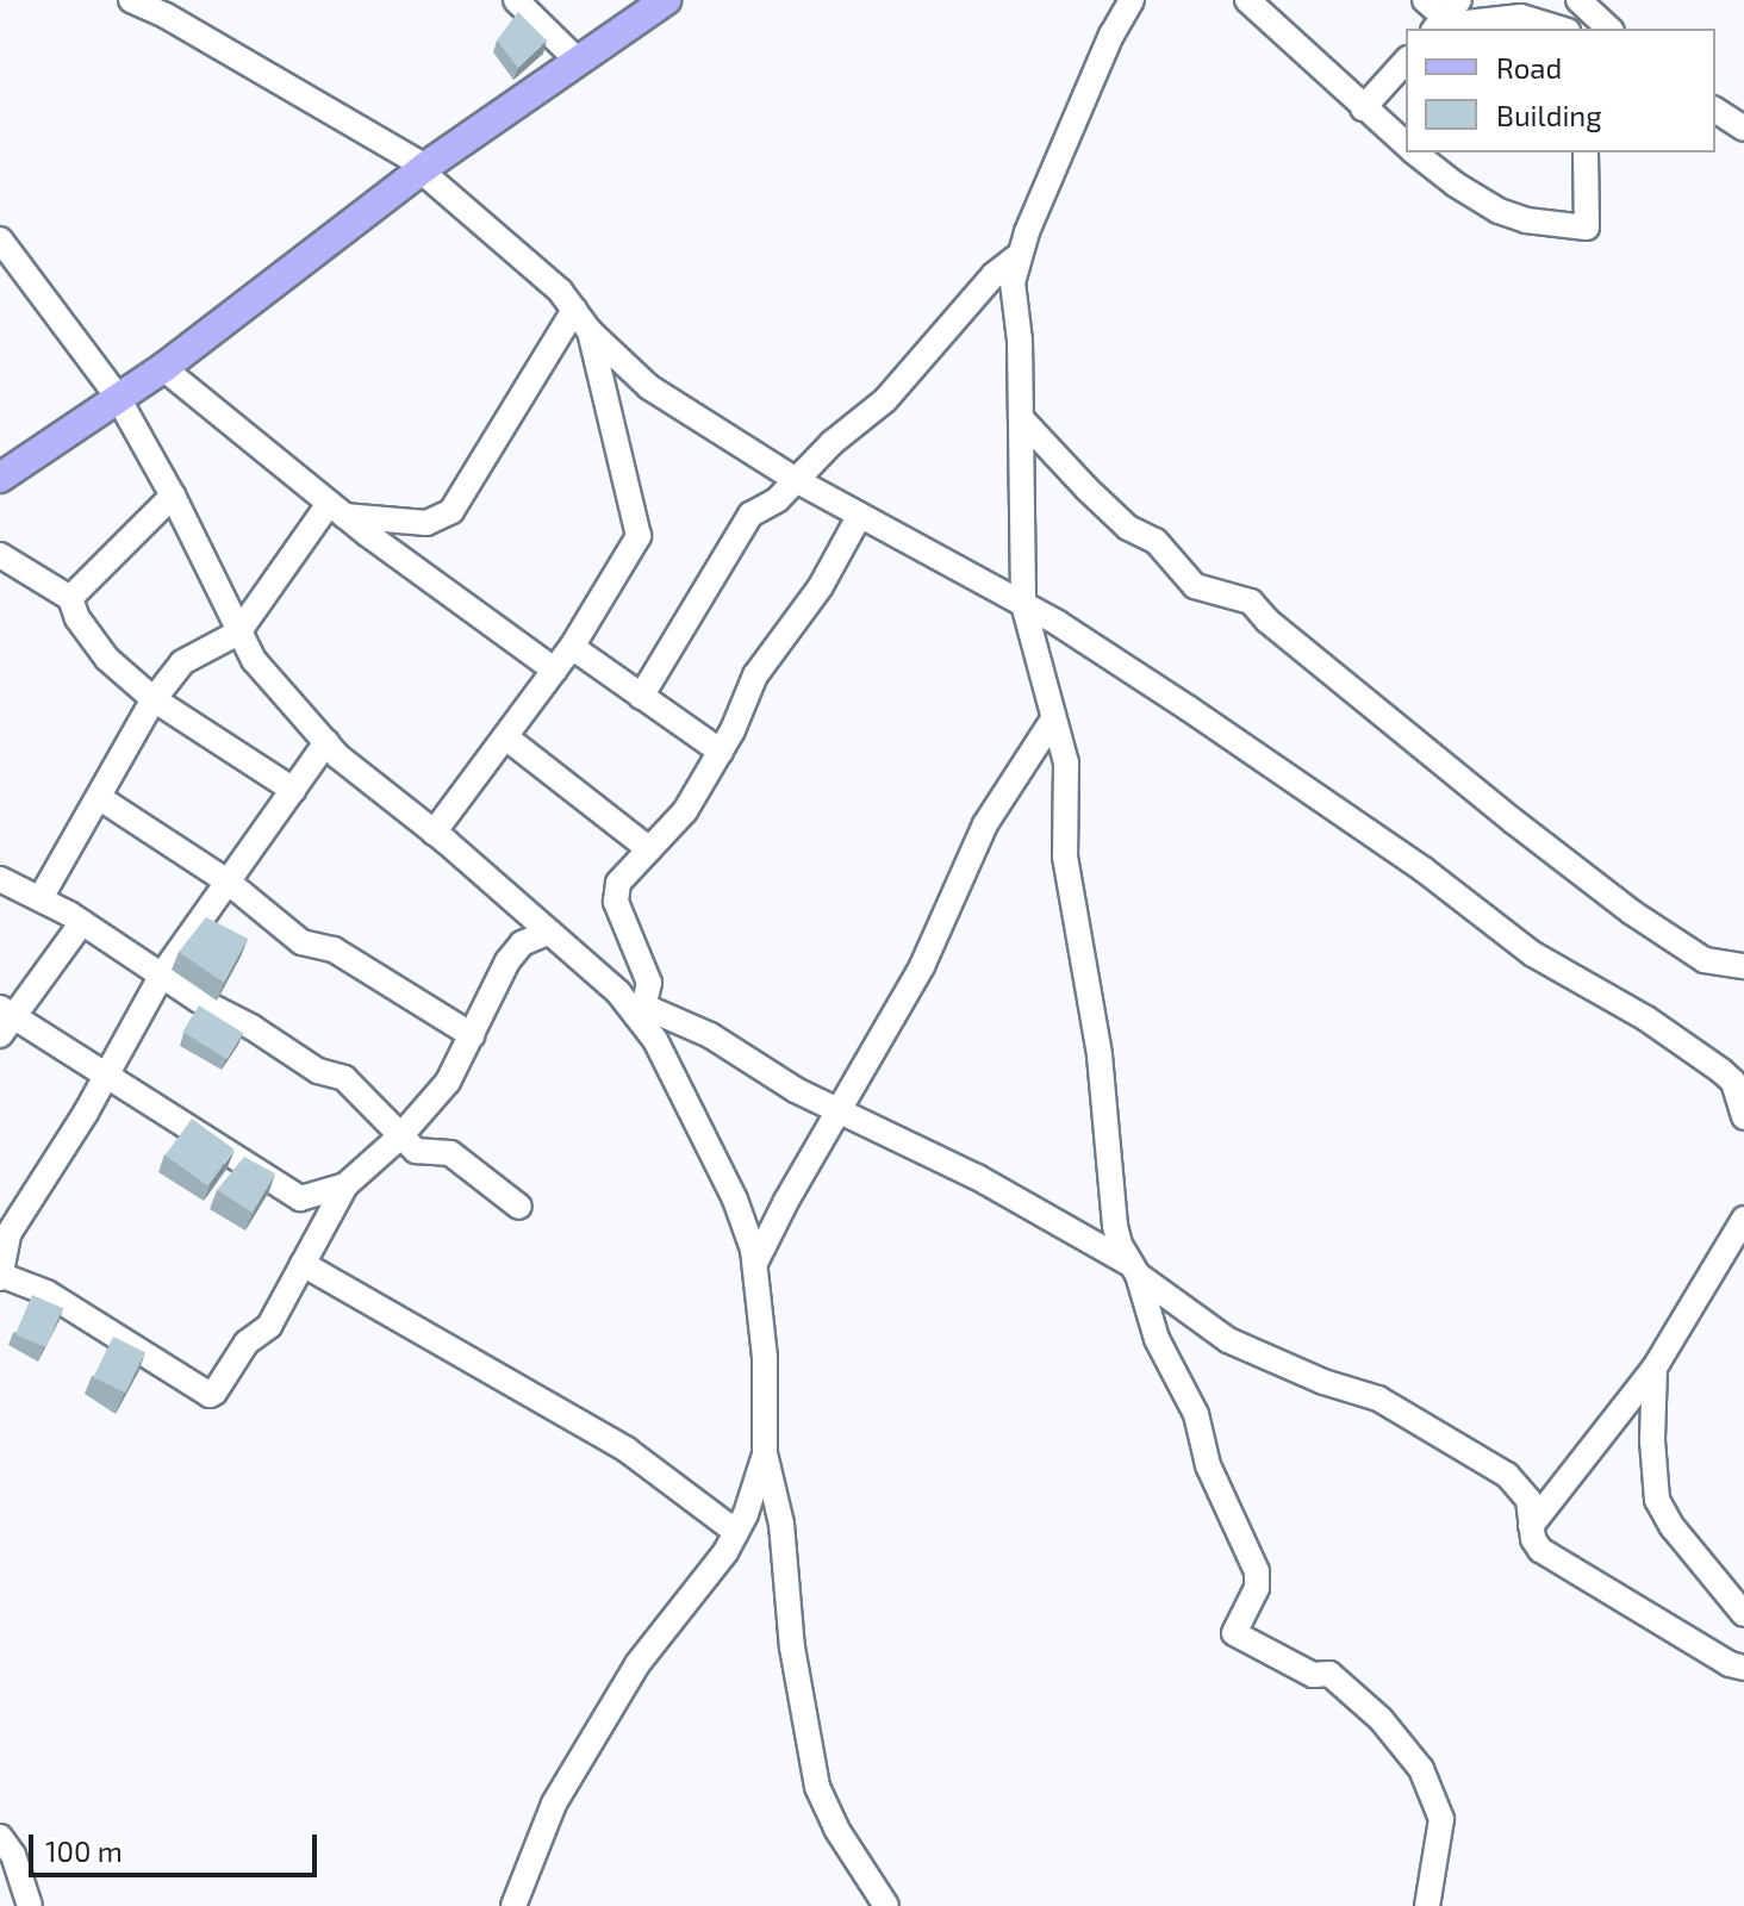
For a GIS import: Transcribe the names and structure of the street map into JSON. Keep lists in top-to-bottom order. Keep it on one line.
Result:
{"legend":["Road","Building"],"scale_bar":"100 m"}
